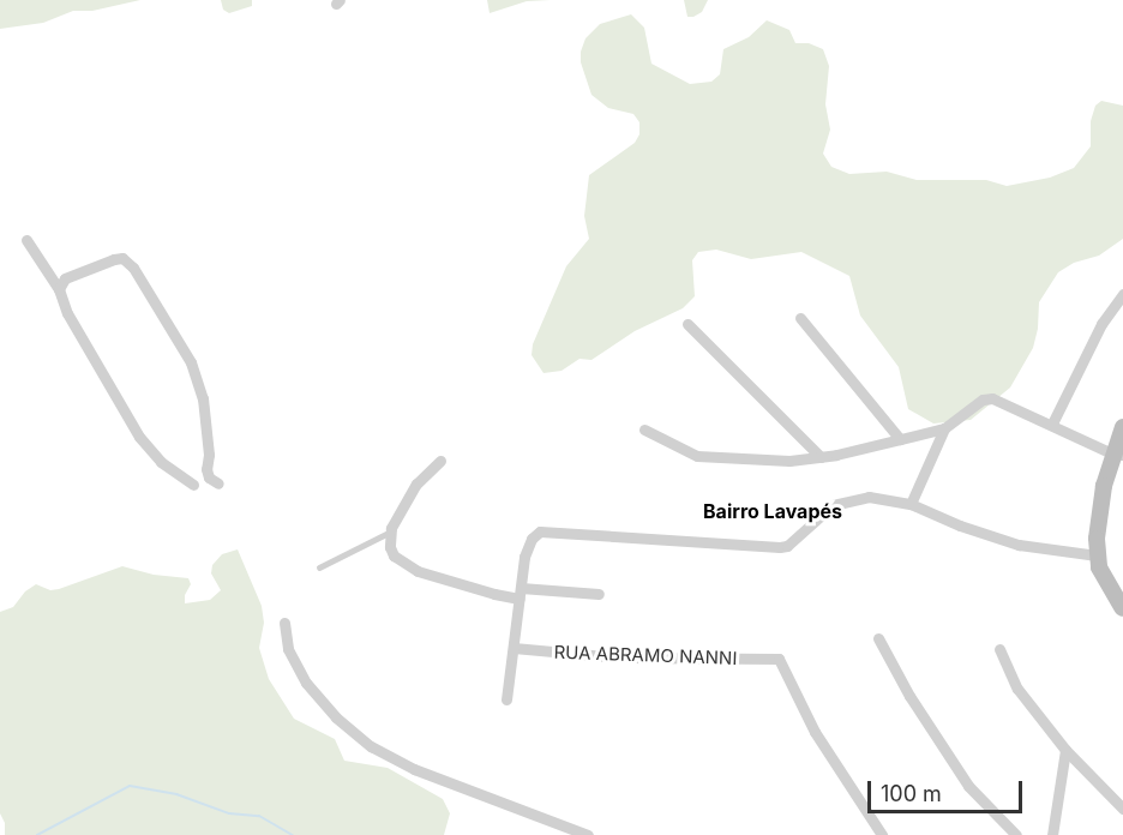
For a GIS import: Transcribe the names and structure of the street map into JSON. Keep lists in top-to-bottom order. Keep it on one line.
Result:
{"streets":{"street":["RUA ABRAMO NANNI"]},"districts":["Bairro Lavapés"],"scale_bar":"100 m"}
